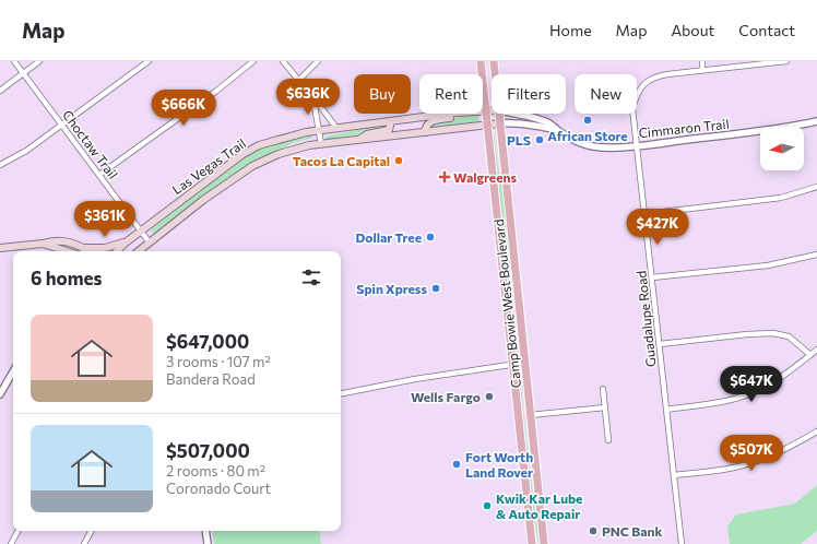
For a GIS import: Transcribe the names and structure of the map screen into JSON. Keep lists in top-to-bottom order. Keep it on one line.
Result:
{"streets":{"main road":["Las Vegas Trail","Camp Bowie West Boulevard"],"street":["Cimmaron Trail","Choctaw Trail","Guadalupe Road"]},"crossings":[["Cimmaron Trail","Las Vegas Trail"],["Cimmaron Trail","Camp Bowie West Boulevard"],["Cimmaron Trail","Guadalupe Road"],["Choctaw Trail","Las Vegas Trail"],["Las Vegas Trail","Camp Bowie West Boulevard"]],"places":{"other":["African Store","PLS","Tacos La Capital","Dollar Tree","Spin Xpress","Wells Fargo","Fort Worth Land Rover","Kwik Kar Lube & Auto Repair","PNC Bank"],"health":["Walgreens"]},"north":"left","page":{"header":"Map","nav":["Home","Map","About","Contact"],"chip":["Buy","Rent","Filters","New"],"price":["$636K","$666K","$361K","$427K","$647K","$507K"],"heading":"6 homes","list":[{"name":"$647,000","note":"3 rooms · 107 m² · Bandera Road"},{"name":"$507,000","note":"2 rooms · 80 m² · Coronado Court"}]}}
